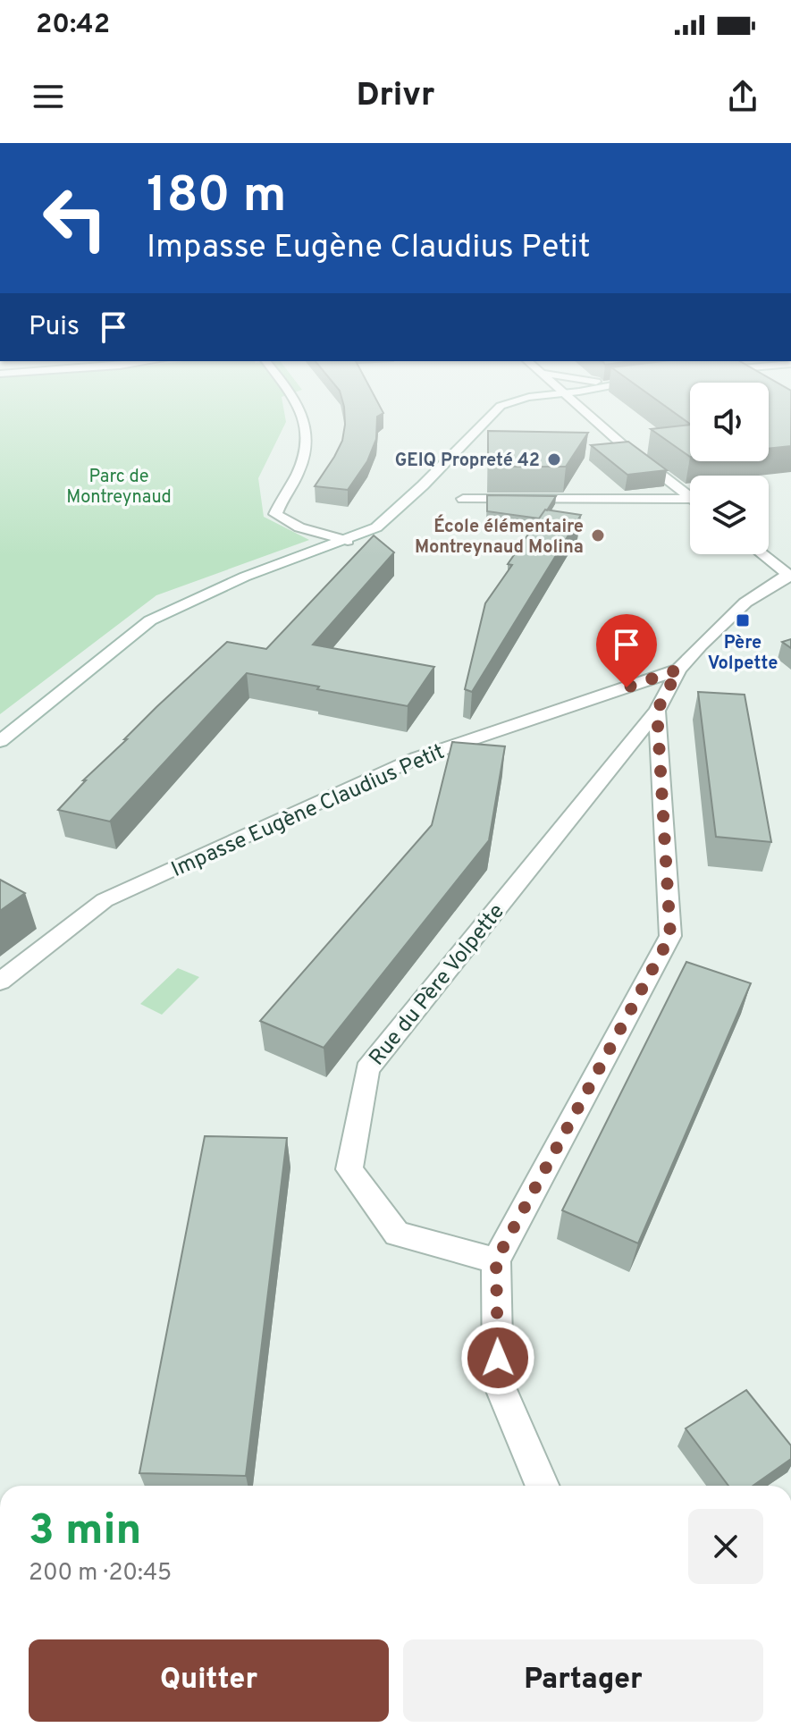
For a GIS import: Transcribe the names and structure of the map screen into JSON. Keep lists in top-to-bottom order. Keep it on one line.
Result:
{"streets":{"street":["Impasse Eugène Claudius Petit","Rue du Père Volpette"]},"crossings":[["Impasse Eugène Claudius Petit","Rue du Père Volpette"]],"parks":["Parc de Montreynaud"],"places":{"other":["GEIQ Propreté 42","École élémentaire Montreynaud Molina"],"transit":["Père Volpette"]},"page":{"status":"20:42","header":"Drivr","turn":["180 m","Impasse Eugène Claudius Petit"],"then":"Puis","heading":["3 min","200 m · 20:45"],"buttons":["Quitter","Partager"]}}
